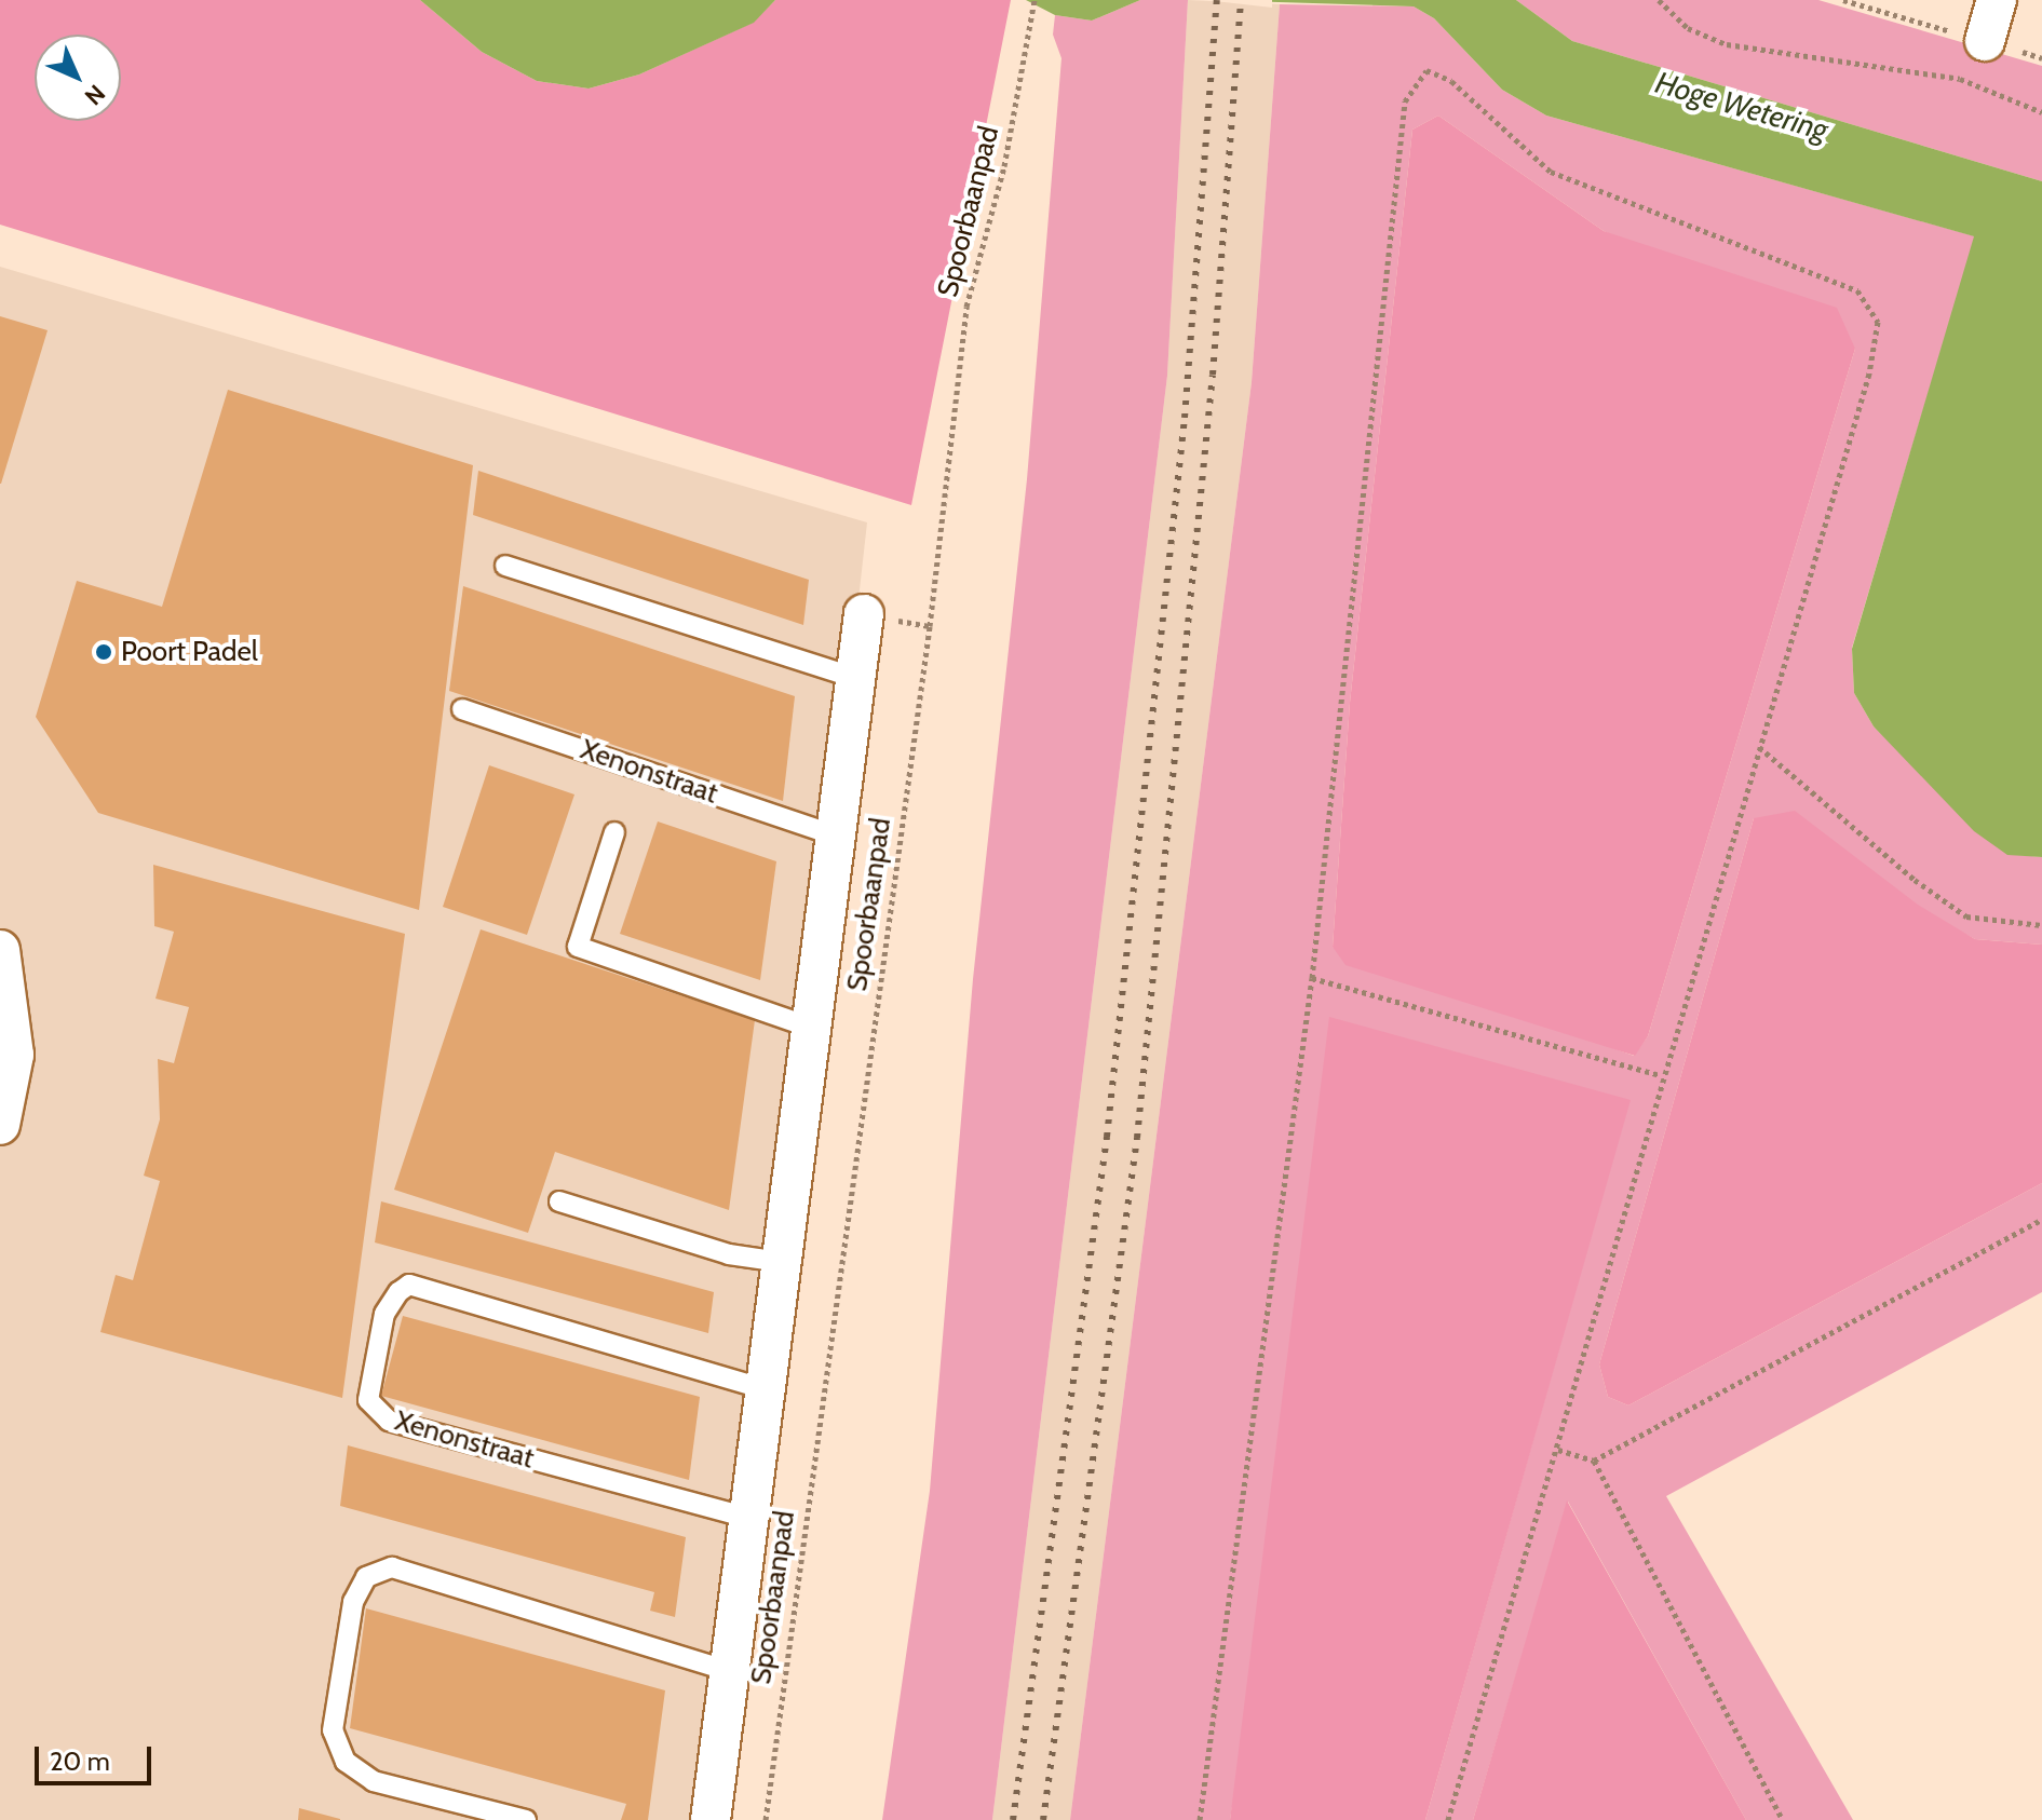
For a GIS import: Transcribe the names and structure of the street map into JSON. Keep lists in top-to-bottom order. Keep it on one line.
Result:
{"streets":{"lane":["Xenonstraat"],"path":["Spoorbaanpad"]},"water":["Hoge Wetering"],"places":["Poort Padel"],"scale_bar":"20 m","north":"bottom right"}
